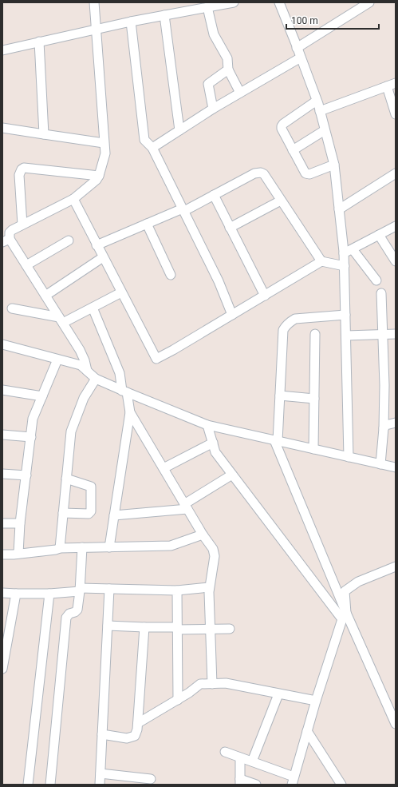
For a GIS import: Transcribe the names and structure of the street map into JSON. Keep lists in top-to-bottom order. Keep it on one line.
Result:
{"scale_bar":"100 m"}
